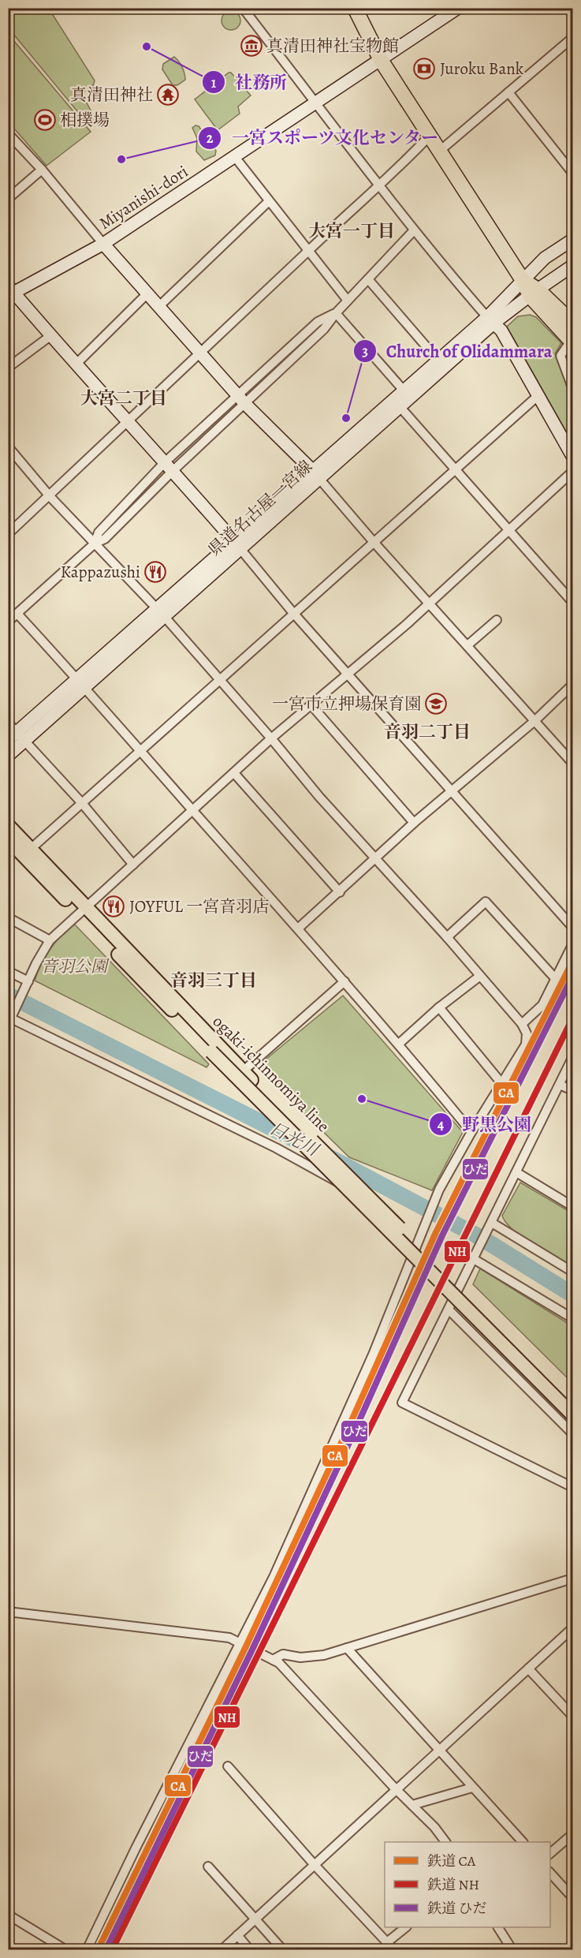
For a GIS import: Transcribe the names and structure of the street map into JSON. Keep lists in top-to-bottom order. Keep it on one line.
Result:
{"streets":{"main road":["ogaki-ichinnomiya line"],"street":["Miyanishi-dori","県道名古屋一宮線"]},"districts":["大宮一丁目","大宮二丁目","音羽二丁目","音羽三丁目"],"water":["日光川"],"parks":["音羽公園"],"places":{"museum":["真清田神社宝物館"],"other":["社務所","一宮スポーツ文化センター","Church of Olidammara","野黒公園"],"bank":["Juroku Bank"],"temple":["真清田神社"],"sports":["相撲場"],"restaurant":["Kappazushi","JOYFUL 一宮音羽店"],"school or university":["一宮市立押場保育園"]},"lines":["rail line CA","rail line ひだ","rail line NH"],"legend":["鉄道 CA","鉄道 NH","鉄道 ひだ"]}
